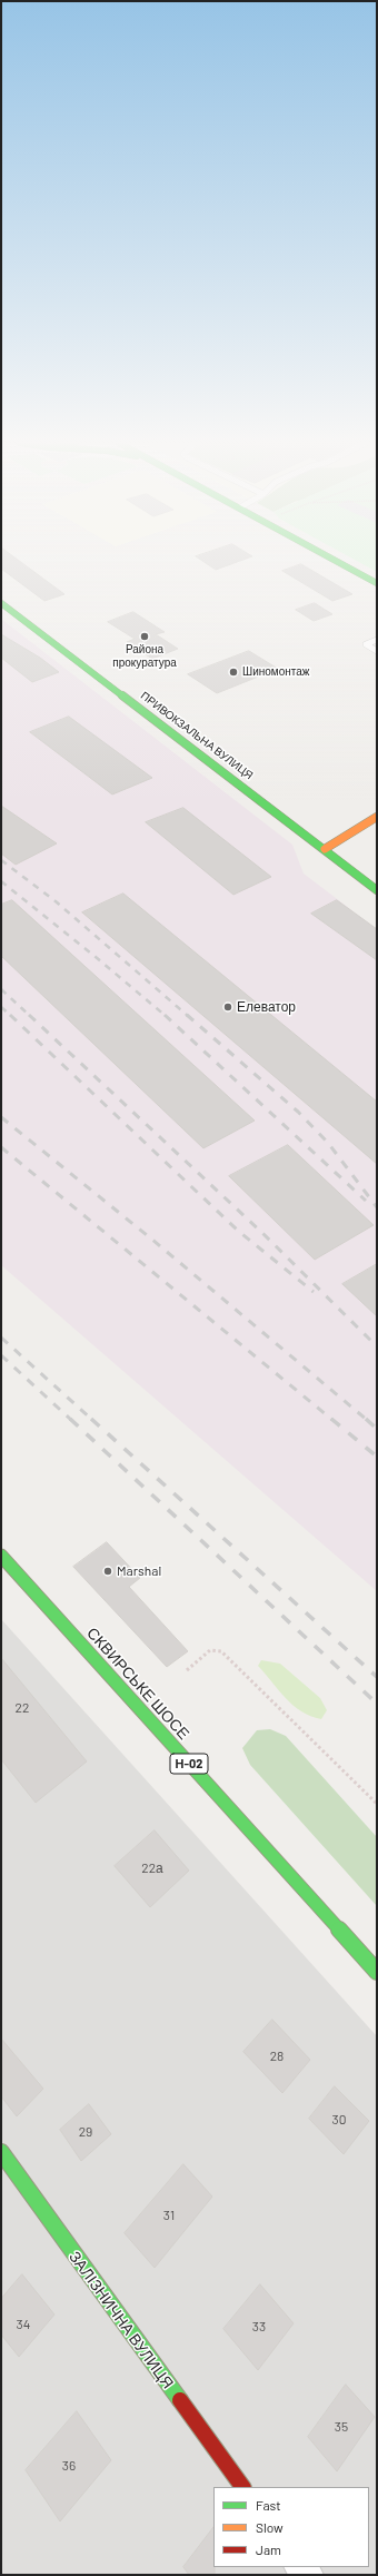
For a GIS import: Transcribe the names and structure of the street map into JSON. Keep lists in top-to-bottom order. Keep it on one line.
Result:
{"streets":{"street":["ПРИВОКЗАЛЬНА ВУЛИЦЯ","СКВИРСЬКЕ ШОСЕ","Н-02","ЗАЛІЗНИЧНА ВУЛИЦЯ"]},"places":["Района прокуратура","Шиномонтаж","Елеватор","Marshal"],"house_numbers":["22","22а","28","30","29","31","34","33","35","36"],"legend":["Fast","Slow","Jam"]}
